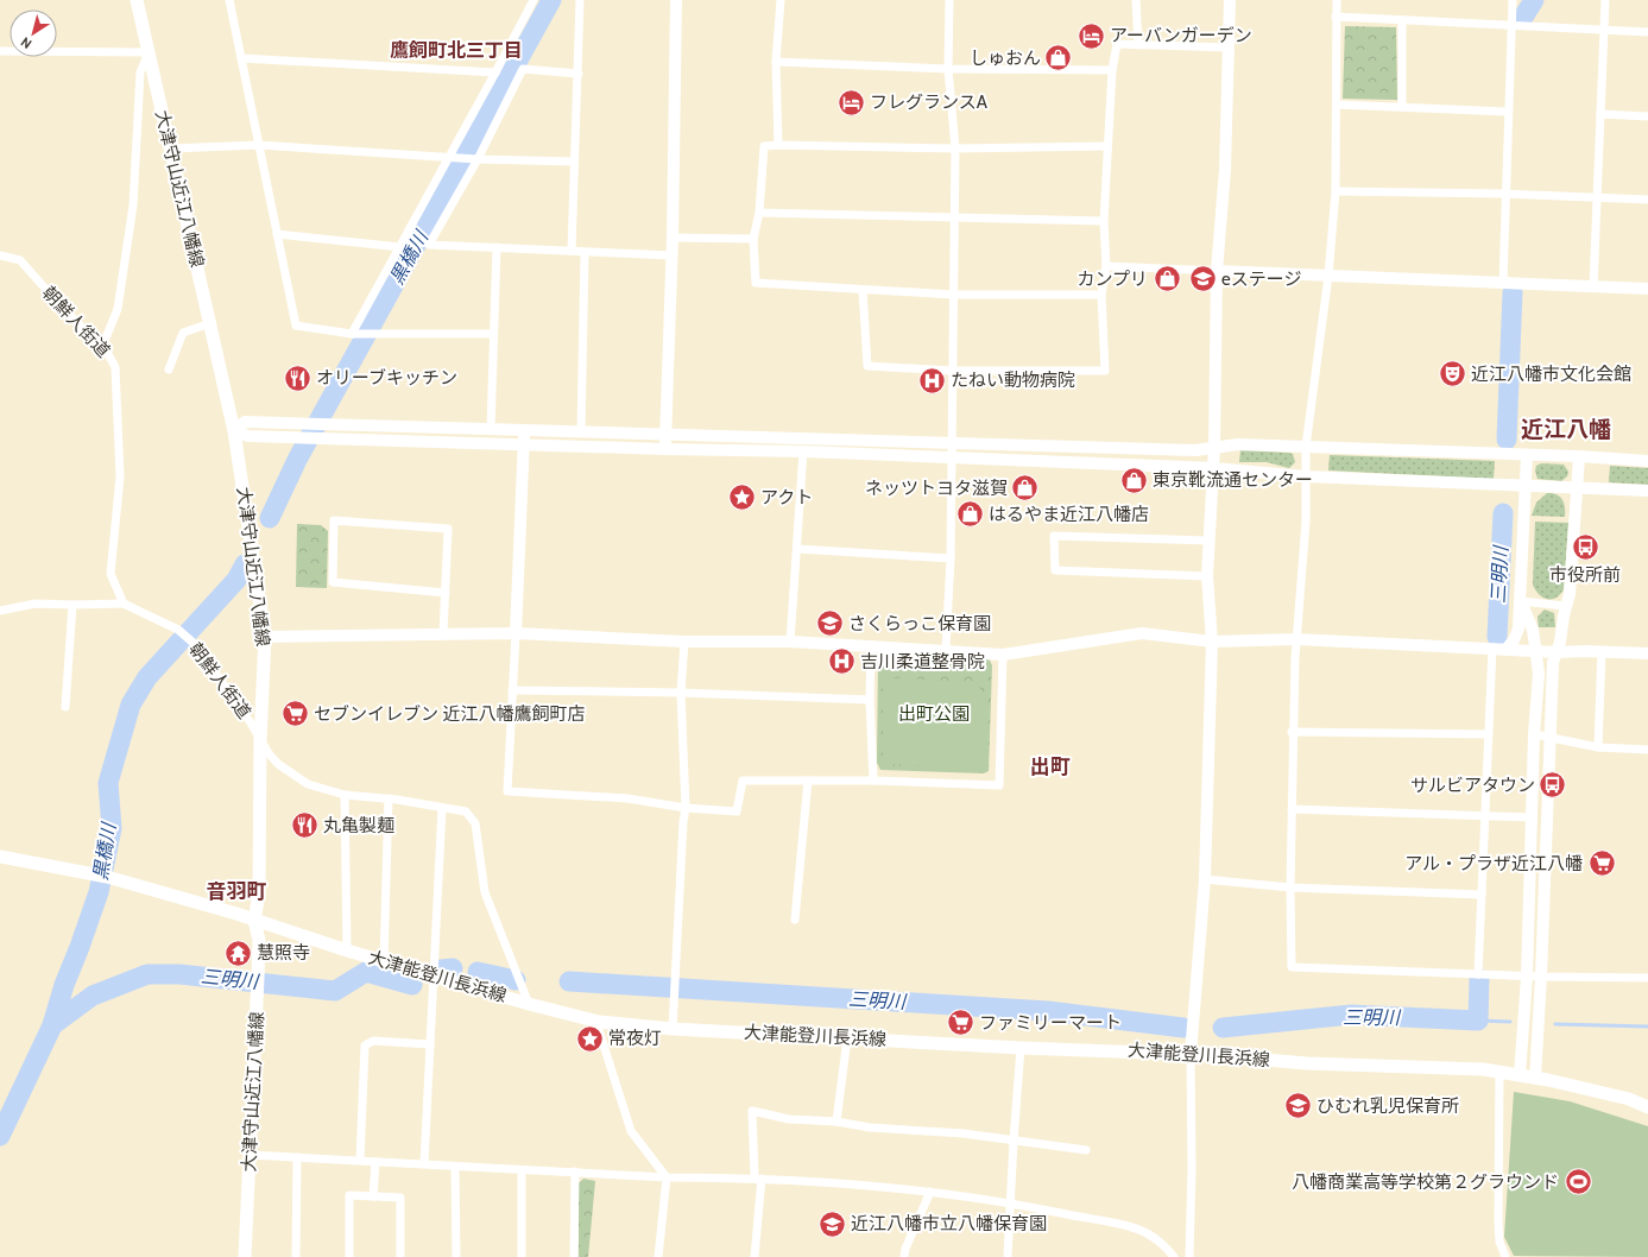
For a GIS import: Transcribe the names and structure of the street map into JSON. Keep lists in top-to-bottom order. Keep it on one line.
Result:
{"streets":{"main road":["大津守山近江八幡線","大津能登川長浜線"],"street":["朝鮮人街道"]},"crossings":[["大津守山近江八幡線","朝鮮人街道"],["大津守山近江八幡線","大津能登川長浜線"],["朝鮮人街道","大津能登川長浜線"]],"districts":["鷹飼町北三丁目","近江八幡","出町","音羽町"],"water":["黒橋川","三明川"],"parks":["出町公園"],"places":{"hotel":["アーバンガーデン","フレグランスA"],"shop":["しゅおん","カンプリ","東京靴流通センター","ネッツトヨタ滋賀","はるやま近江八幡店"],"school or university":["eステージ","さくらっこ保育園","ひむれ乳児保育所","近江八幡市立八幡保育園"],"theatre":["近江八幡市文化会館"],"restaurant":["オリーブキッチン","丸亀製麺"],"hospital":["たねい動物病院","吉川柔道整骨院"],"place":["アクト","常夜灯"],"bus stop":["市役所前","サルビアタウン"],"supermarket":["セブンイレブン 近江八幡鷹飼町店","アル・プラザ近江八幡","ファミリーマート"],"temple":["慧照寺"],"sports":["八幡商業高等学校第２グラウンド"]},"north":"bottom left"}
